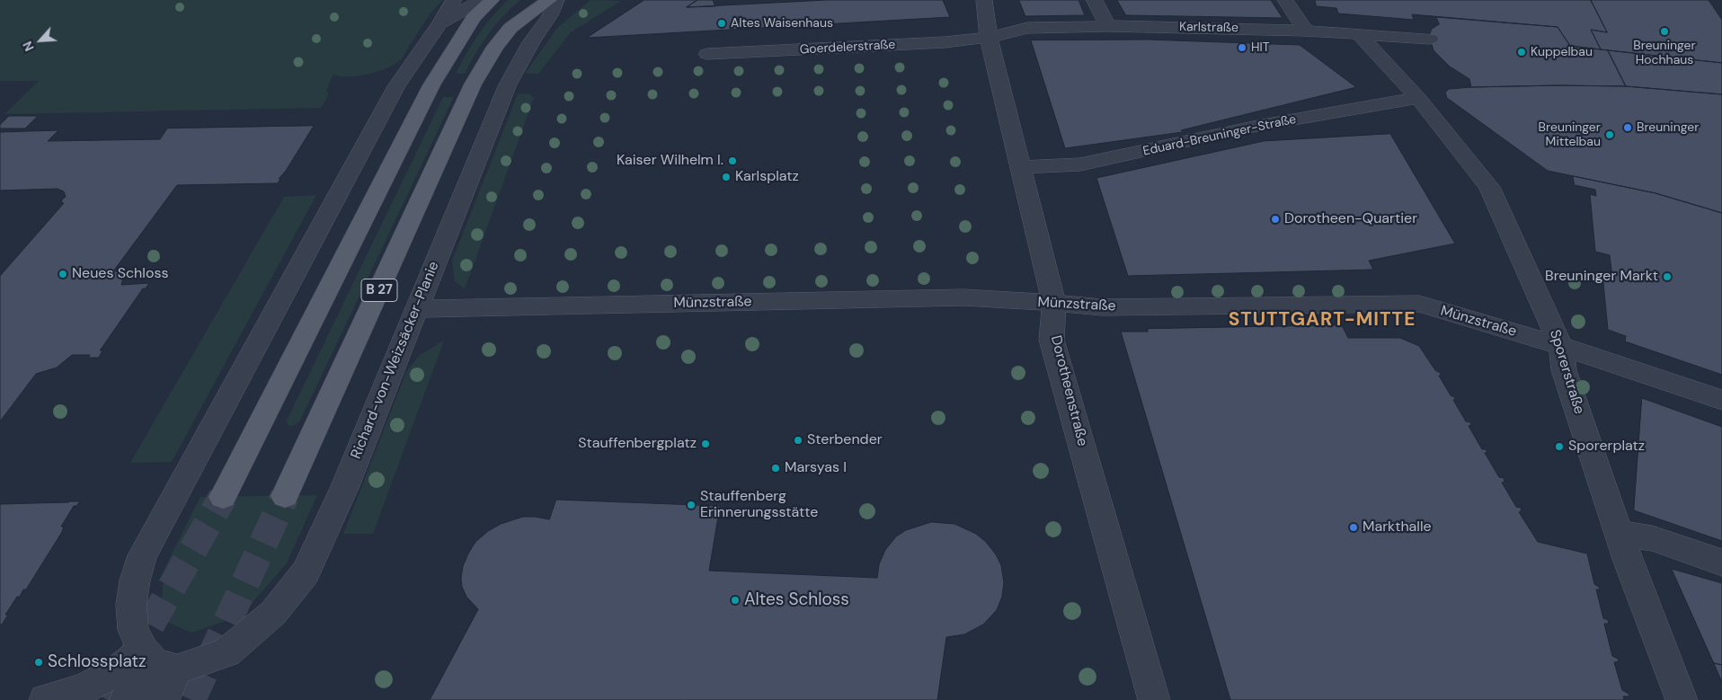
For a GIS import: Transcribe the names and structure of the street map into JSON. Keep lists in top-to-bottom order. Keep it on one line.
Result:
{"streets":{"main road":["B 27"],"street":["Karlstraße","Goerdelerstraße","Eduard-Breuninger-Straße","Münzstraße","Richard-von-Weizsäcker-Planie","Sporerstraße","Dorotheenstraße"]},"crossings":[["Karlstraße","Goerdelerstraße"],["Karlstraße","Sporerstraße"],["Karlstraße","Dorotheenstraße"],["Goerdelerstraße","Dorotheenstraße"],["Eduard-Breuninger-Straße","Sporerstraße"],["Eduard-Breuninger-Straße","Dorotheenstraße"],["Münzstraße","Richard-von-Weizsäcker-Planie"],["Münzstraße","Sporerstraße"],["Münzstraße","Dorotheenstraße"]],"districts":["STUTTGART-MITTE"],"places":["Altes Waisenhaus","Breuninger Hochhaus","HIT","Kuppelbau","Breuninger","Breuninger Mittelbau","Kaiser Wilhelm I.","Karlsplatz","Dorotheen-Quartier","Neues Schloss","Breuninger Markt","Sterbender","Stauffenbergplatz","Sporerplatz","Marsyas I","Stauffenberg Erinnerungsstätte","Markthalle","Altes Schloss","Schlossplatz"],"north":"bottom left"}
